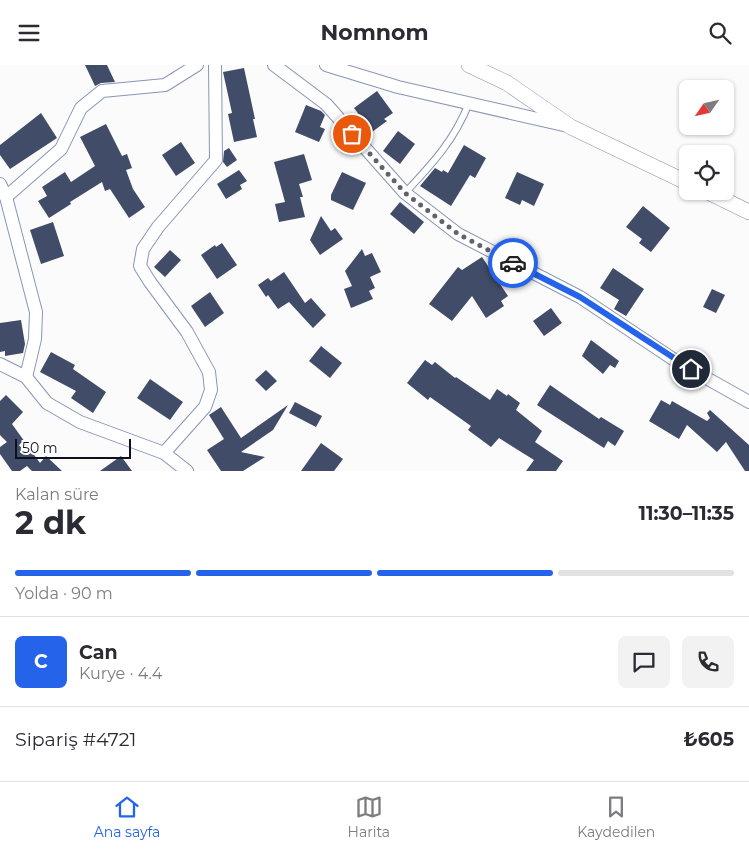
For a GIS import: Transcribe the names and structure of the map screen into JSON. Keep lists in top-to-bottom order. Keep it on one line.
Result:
{"scale_bar":"50 m","north":"bottom left","page":{"header":"Nomnom","scale":"50 m","heading":["2 dk","Kalan süre","11:30–11:35"],"panel":["Can","Kurye · 4.4","Sipariş #4721","₺605"],"bar":"Yolda · 90 m","round":"C","tabs":["Ana sayfa","Harita","Kaydedilen"]}}
